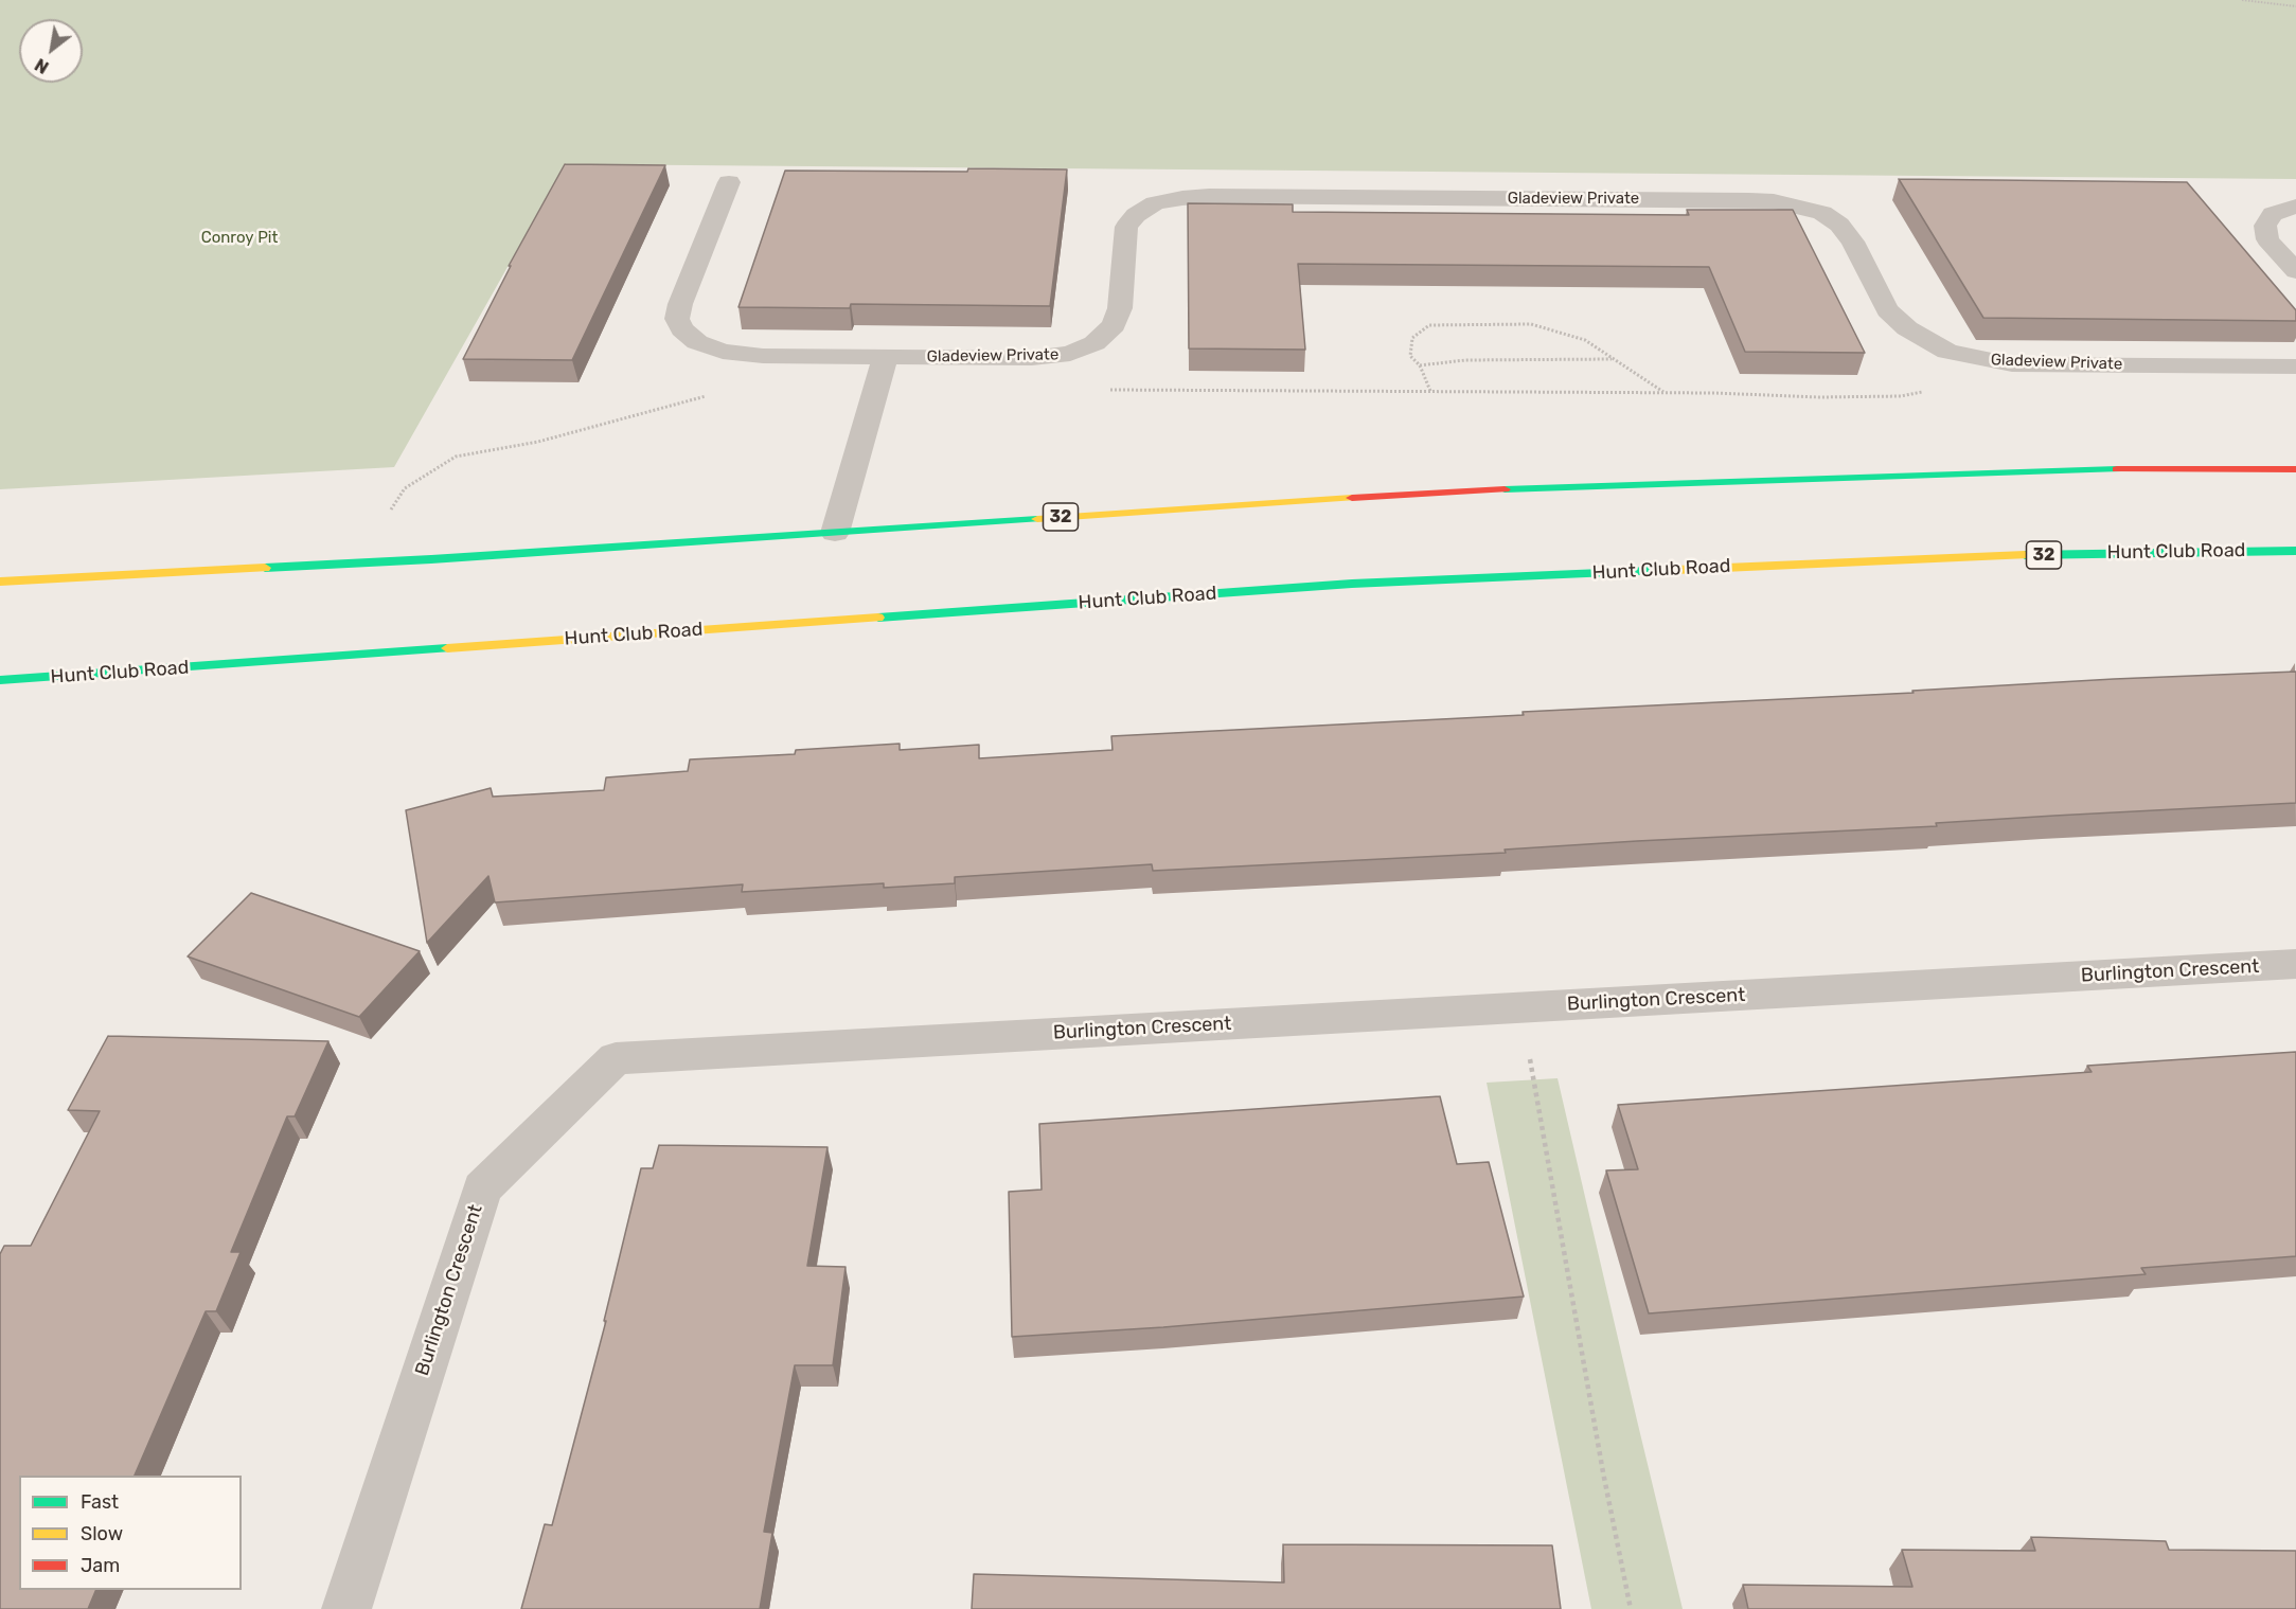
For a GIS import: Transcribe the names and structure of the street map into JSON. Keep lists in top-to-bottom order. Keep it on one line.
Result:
{"streets":{"main road":["32","Hunt Club Road"],"street":["Gladeview Private","Burlington Crescent"]},"parks":["Conroy Pit"],"legend":["Fast","Slow","Jam"],"north":"bottom left"}
